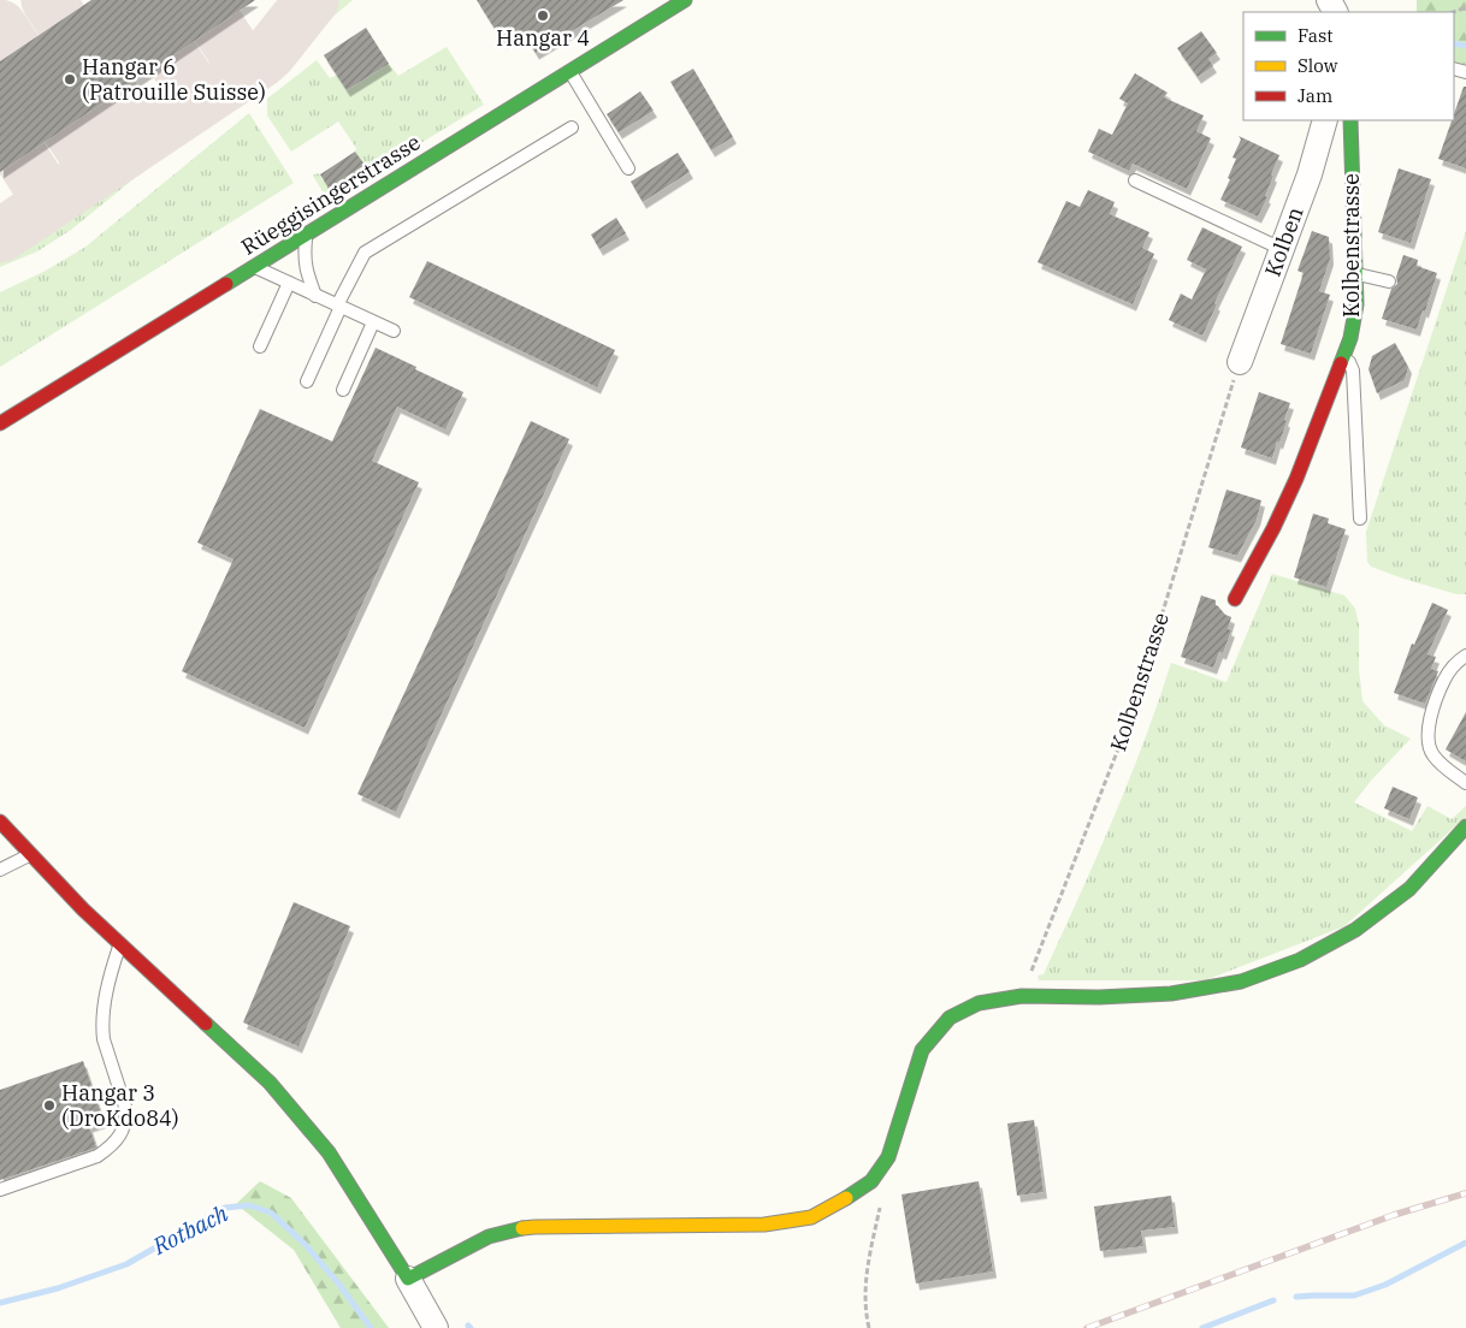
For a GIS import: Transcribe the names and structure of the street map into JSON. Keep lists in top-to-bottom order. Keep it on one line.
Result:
{"streets":{"street":["Rüeggisingerstrasse","Kolben","Kolbenstrasse"]},"crossings":[["Kolben","Kolbenstrasse"]],"water":["Rotbach"],"places":["Hangar 4","Hangar 6 (Patrouille Suisse)","Hangar 3 (DroKdo84)"],"legend":["Fast","Slow","Jam"]}
